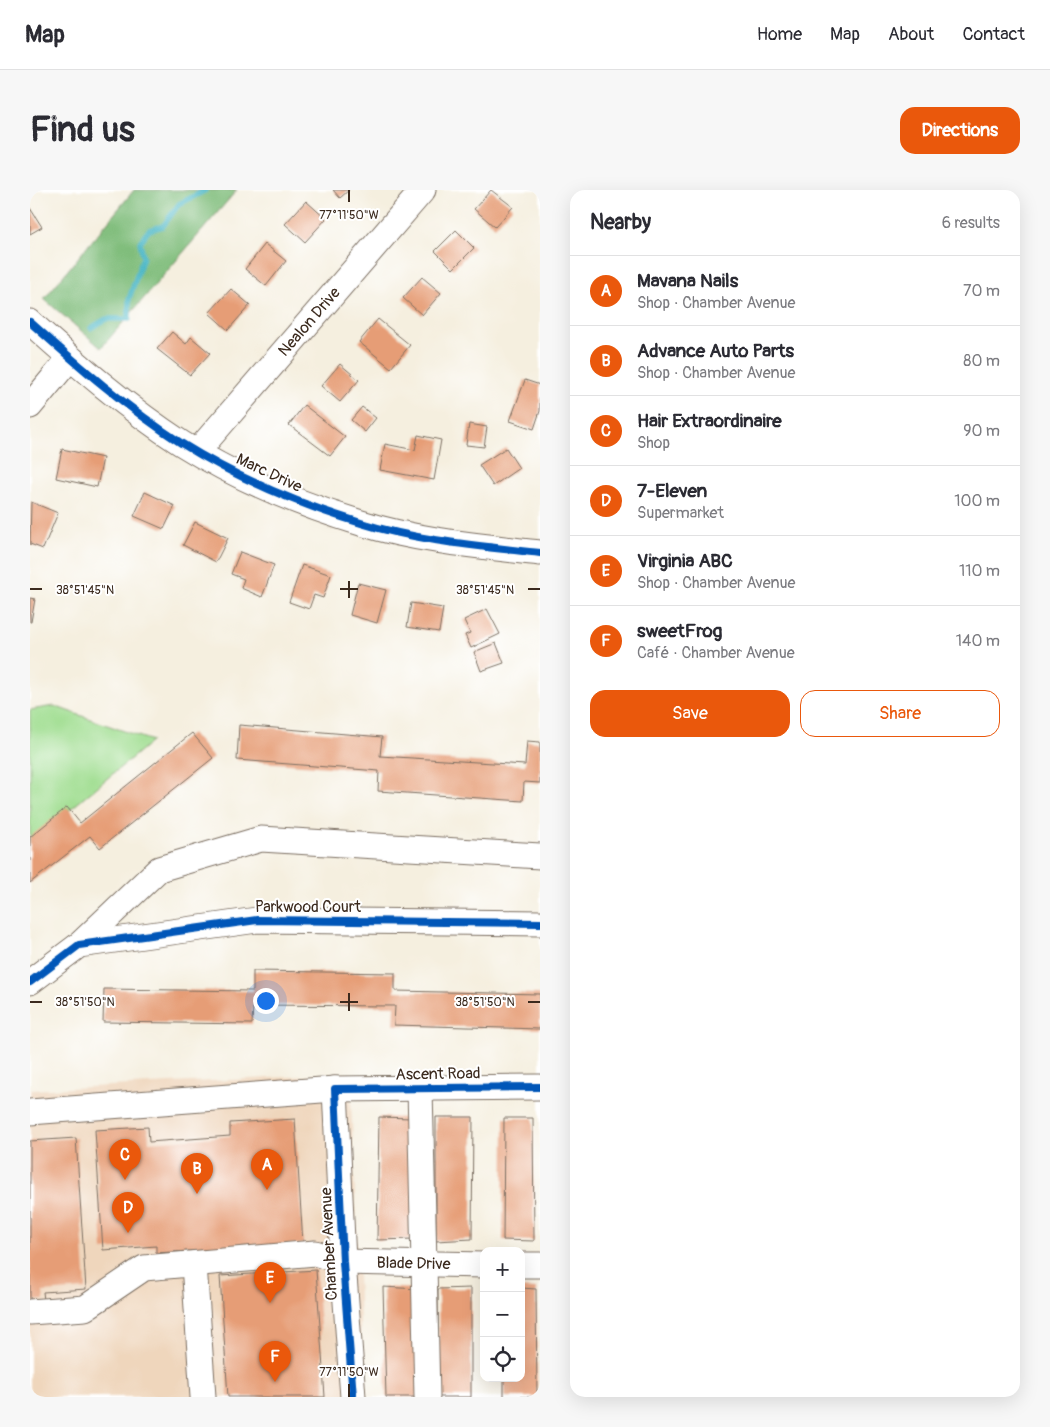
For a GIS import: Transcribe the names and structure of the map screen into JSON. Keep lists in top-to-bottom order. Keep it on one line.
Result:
{"streets":{"street":["Nealon Drive","Marc Drive","Parkwood Court","Ascent Road","Chamber Avenue","Blade Drive"]},"crossings":[["Nealon Drive","Marc Drive"],["Ascent Road","Chamber Avenue"],["Chamber Avenue","Blade Drive"]],"page":{"header":"Map","nav":["Home","Map","About","Contact"],"buttons":["Directions",["Save","Share"]],"title":"Find us","heading":["Nearby","6 results"],"list":[{"mark":"A","name":"Mavana Nails","note":"Shop · Chamber Avenue","value":"70 m"},{"mark":"B","name":"Advance Auto Parts","note":"Shop · Chamber Avenue","value":"80 m"},{"mark":"C","name":"Hair Extraordinaire","note":"Shop","value":"90 m"},{"mark":"D","name":"7-Eleven","note":"Supermarket","value":"100 m"},{"mark":"E","name":"Virginia ABC","note":"Shop · Chamber Avenue","value":"110 m"},{"mark":"F","name":"sweetFrog","note":"Café · Chamber Avenue","value":"140 m"}],"pins":["C","A","B","D","E","F"],"map_buttons":["+","−"]},"coordinates":["77°11'50\"W","38°51'45\"N","38°51'50\"N"]}
